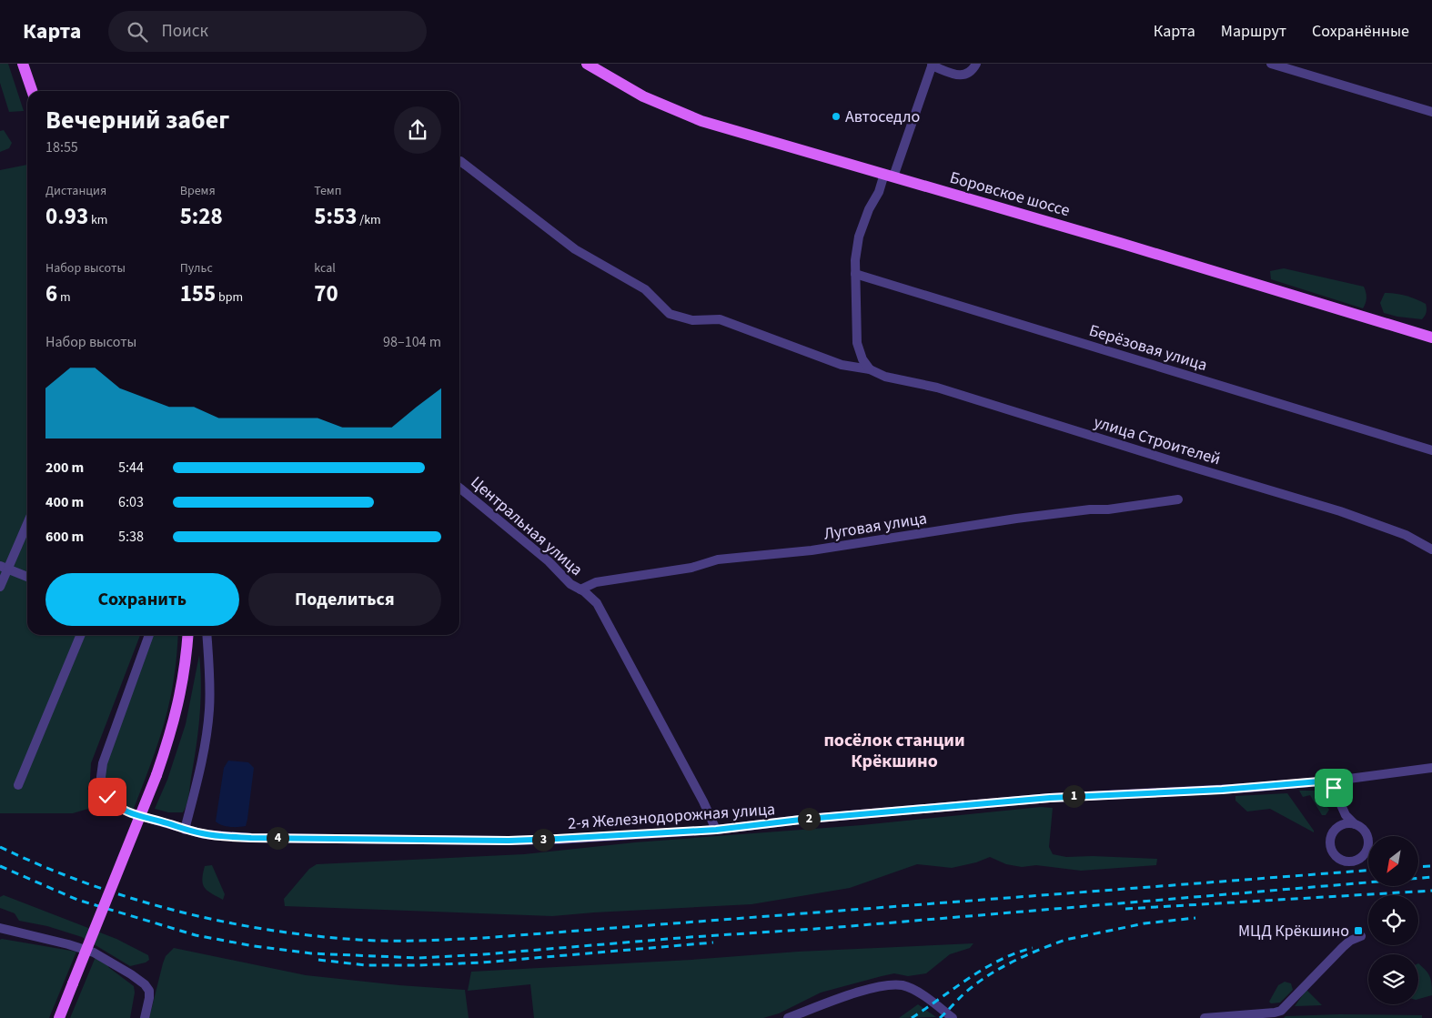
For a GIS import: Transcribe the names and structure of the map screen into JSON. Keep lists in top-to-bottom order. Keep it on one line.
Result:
{"streets":{"main road":["Боровское шоссе"],"street":["Берёзовая улица","улица Строителей","Центральная улица","Луговая улица","2-я Железнодорожная улица"]},"crossings":[["Центральная улица","Луговая улица"],["Центральная улица","2-я Железнодорожная улица"]],"districts":["посёлок станции Крёкшино"],"places":{"other":["Автоседло"],"transit":["МЦД Крёкшино"]},"north":"bottom left","page":{"header":"Карта","search":"Поиск","nav":["Карта","Маршрут","Сохранённые"],"heading":["Вечерний забег","18:55"],"stats":[["Дистанция","0.93 km"],["Время","5:28"],["Темп","5:53 /km"],["Набор высоты","6 m"],["Пульс","155 bpm"],["kcal","70"]],"chart":["Набор высоты","98–104 m"],"list":[{"name":"200 m","note":"5:44"},{"name":"400 m","note":"6:03"},{"name":"600 m","note":"5:38"}],"buttons":["Сохранить","Поделиться"],"pins":["1","2","4","3"]}}
